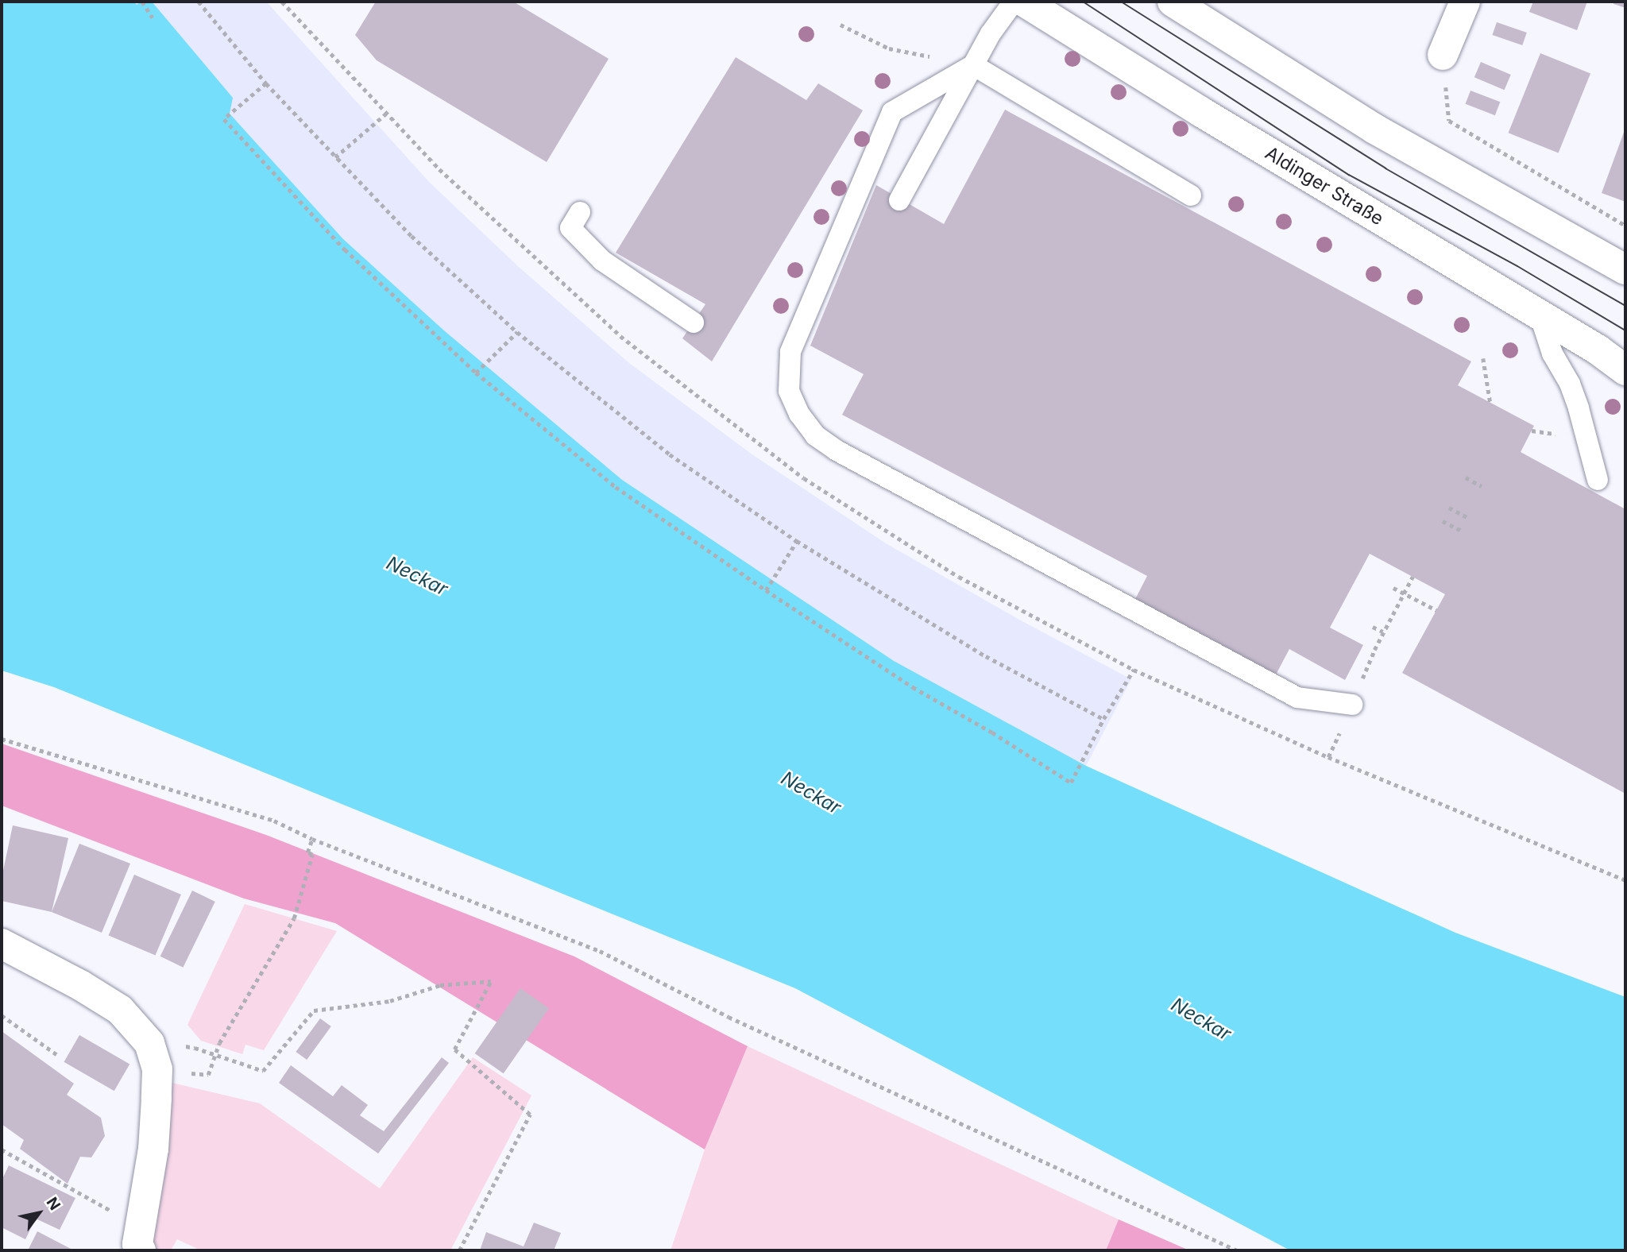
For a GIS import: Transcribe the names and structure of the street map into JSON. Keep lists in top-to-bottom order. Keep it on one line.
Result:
{"streets":{"main road":["Aldinger Straße"]},"water":["Neckar"],"north":"top right"}
